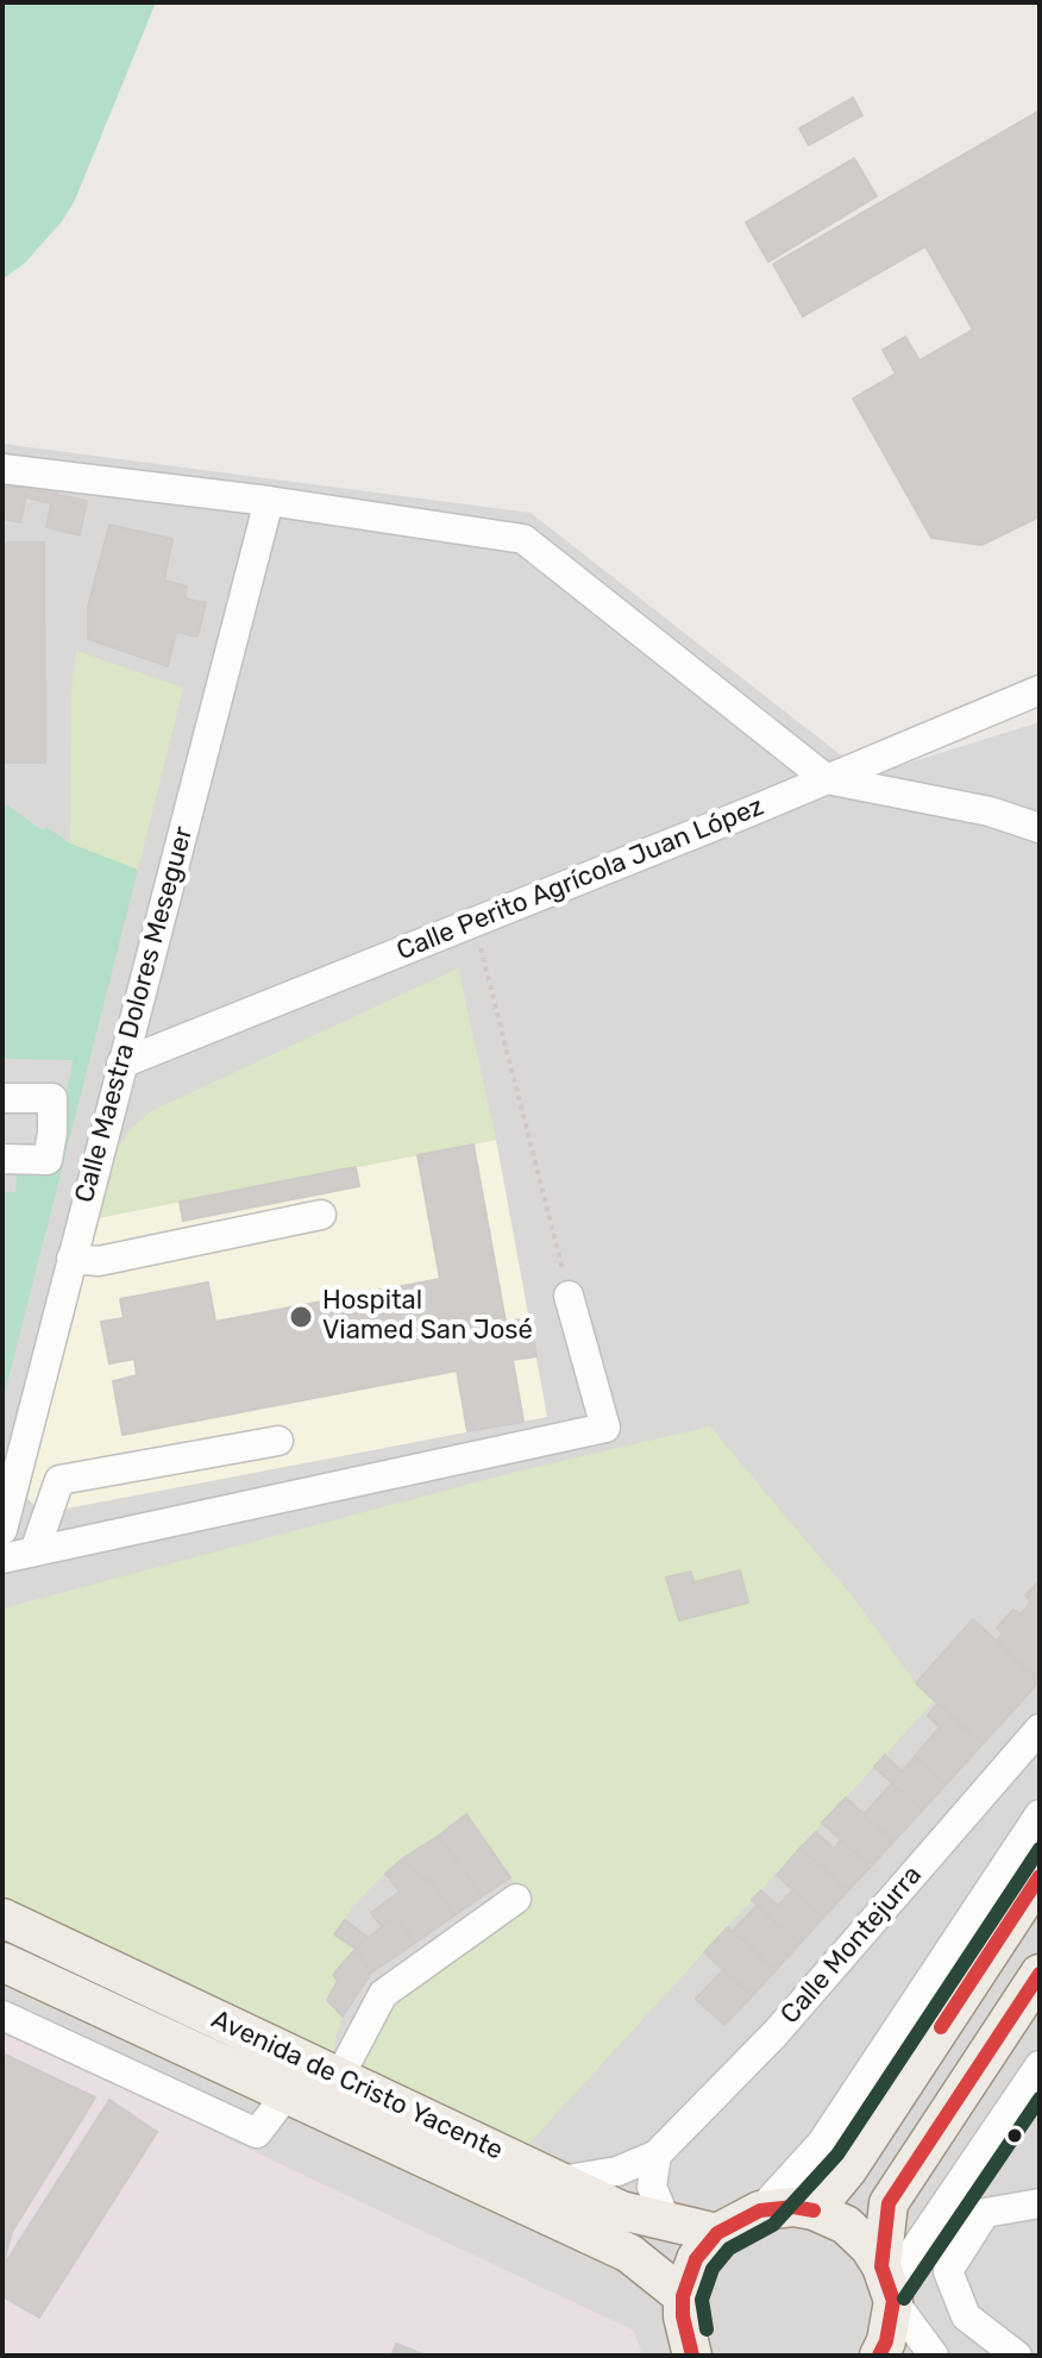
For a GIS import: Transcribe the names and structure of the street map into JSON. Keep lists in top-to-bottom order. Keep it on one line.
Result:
{"streets":{"main road":["Avenida de Cristo Yacente"],"street":["Calle Perito Agrícola Juan López","Calle Maestra Dolores Meseguer","Calle Montejurra"]},"crossings":[["Calle Perito Agrícola Juan López","Calle Maestra Dolores Meseguer"]],"places":["Hospital Viamed San José"]}
